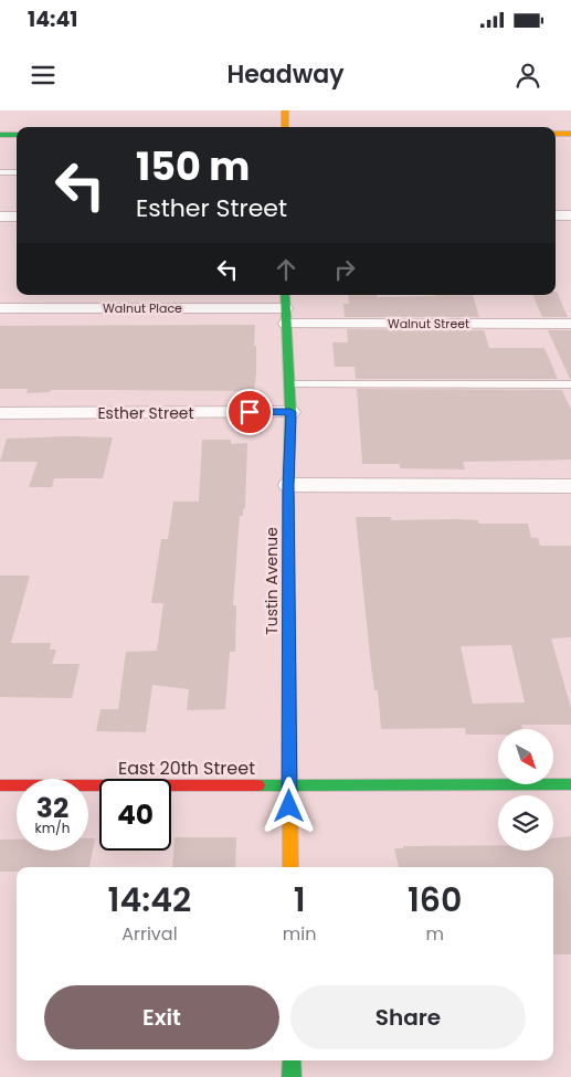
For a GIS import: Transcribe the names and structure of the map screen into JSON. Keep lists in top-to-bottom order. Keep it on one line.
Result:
{"streets":{"street":["Walnut Place","Walnut Street","Esther Street","Tustin Avenue","East 20th Street"]},"crossings":[["Walnut Place","Walnut Street"],["Walnut Place","Tustin Avenue"],["Walnut Street","Tustin Avenue"],["Esther Street","Tustin Avenue"],["Tustin Avenue","East 20th Street"]],"north":"bottom right","page":{"status":"14:41","header":"Headway","turn":["150 m","Esther Street"],"speed":"32 km/h","limit":"40","eta":["14:42","Arrival","1","min","160","m"],"buttons":["Exit","Share"]}}
